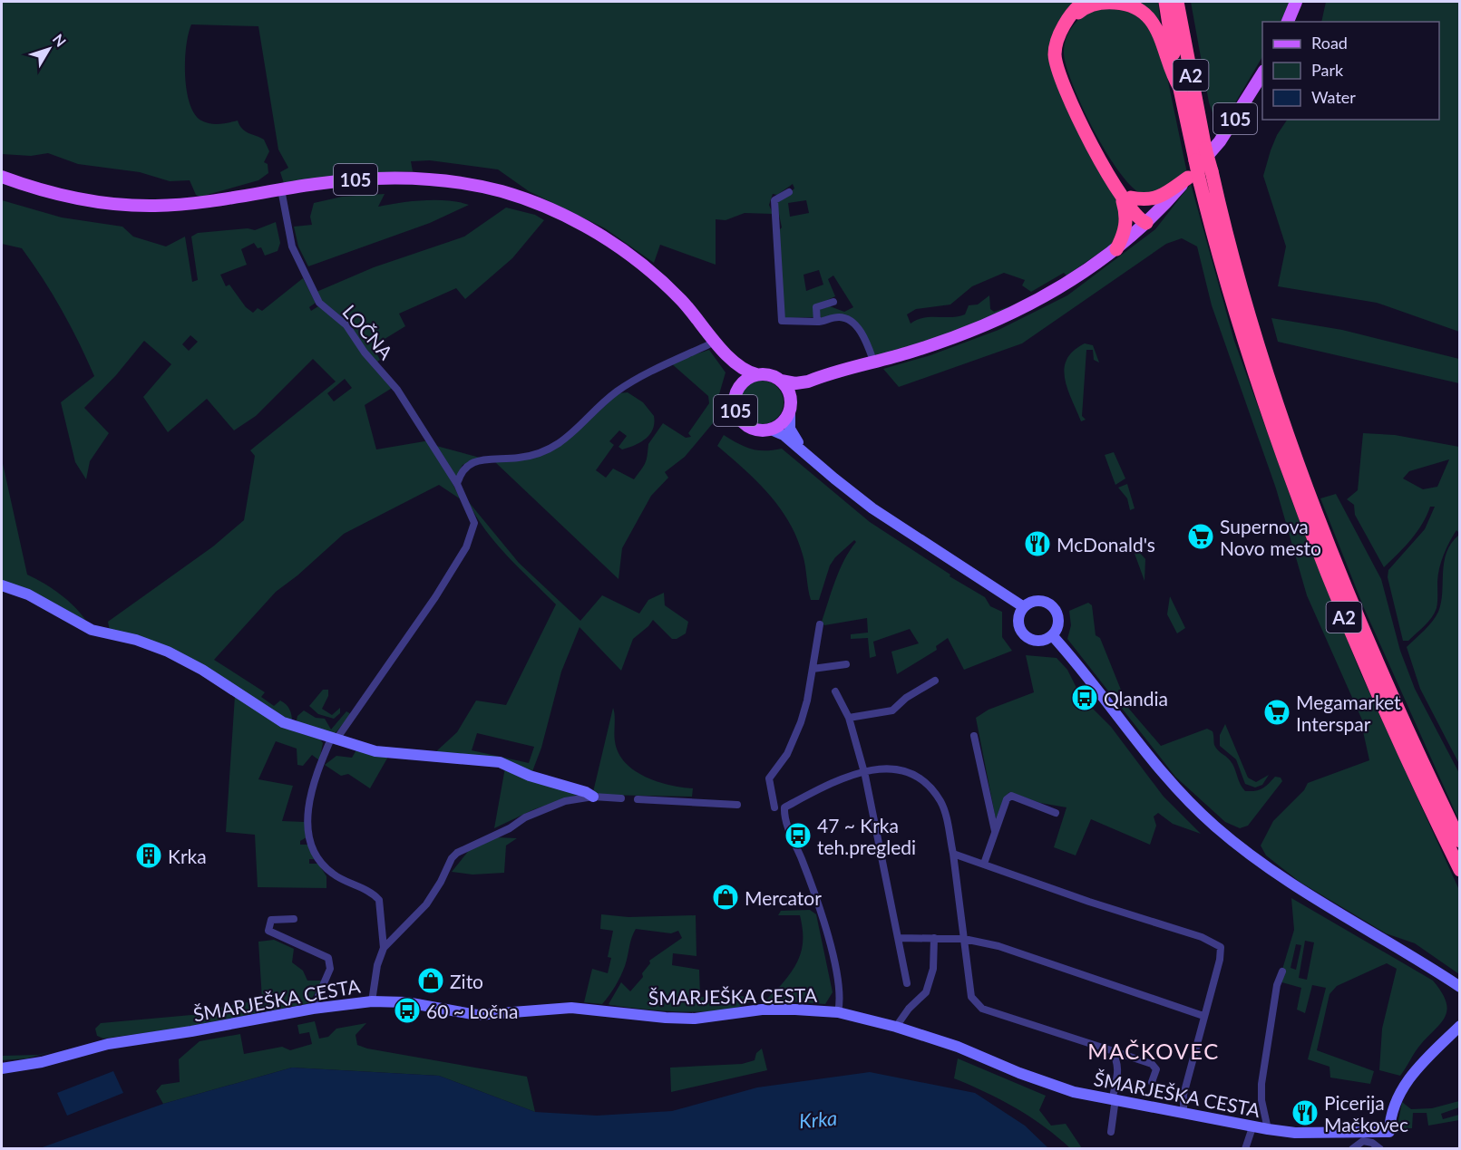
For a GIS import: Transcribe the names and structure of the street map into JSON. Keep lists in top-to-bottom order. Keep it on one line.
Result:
{"streets":{"highway":["A2"],"main road":["105"],"street":["LOČNA","ŠMARJEŠKA CESTA"]},"crossings":[["A2","105"],["105","LOČNA"],["LOČNA","ŠMARJEŠKA CESTA"]],"districts":["MAČKOVEC"],"water":["Krka"],"places":{"supermarket":["Supernova Novo mesto","Megamarket Interspar"],"restaurant":["McDonald's","Picerija Mačkovec"],"bus stop":["Qlandia","47 ~ Krka teh.pregledi","60 ~ Ločna"],"building":["Krka"],"shop":["Mercator","Zito"]},"legend":["Road","Park","Water"],"north":"top right"}
